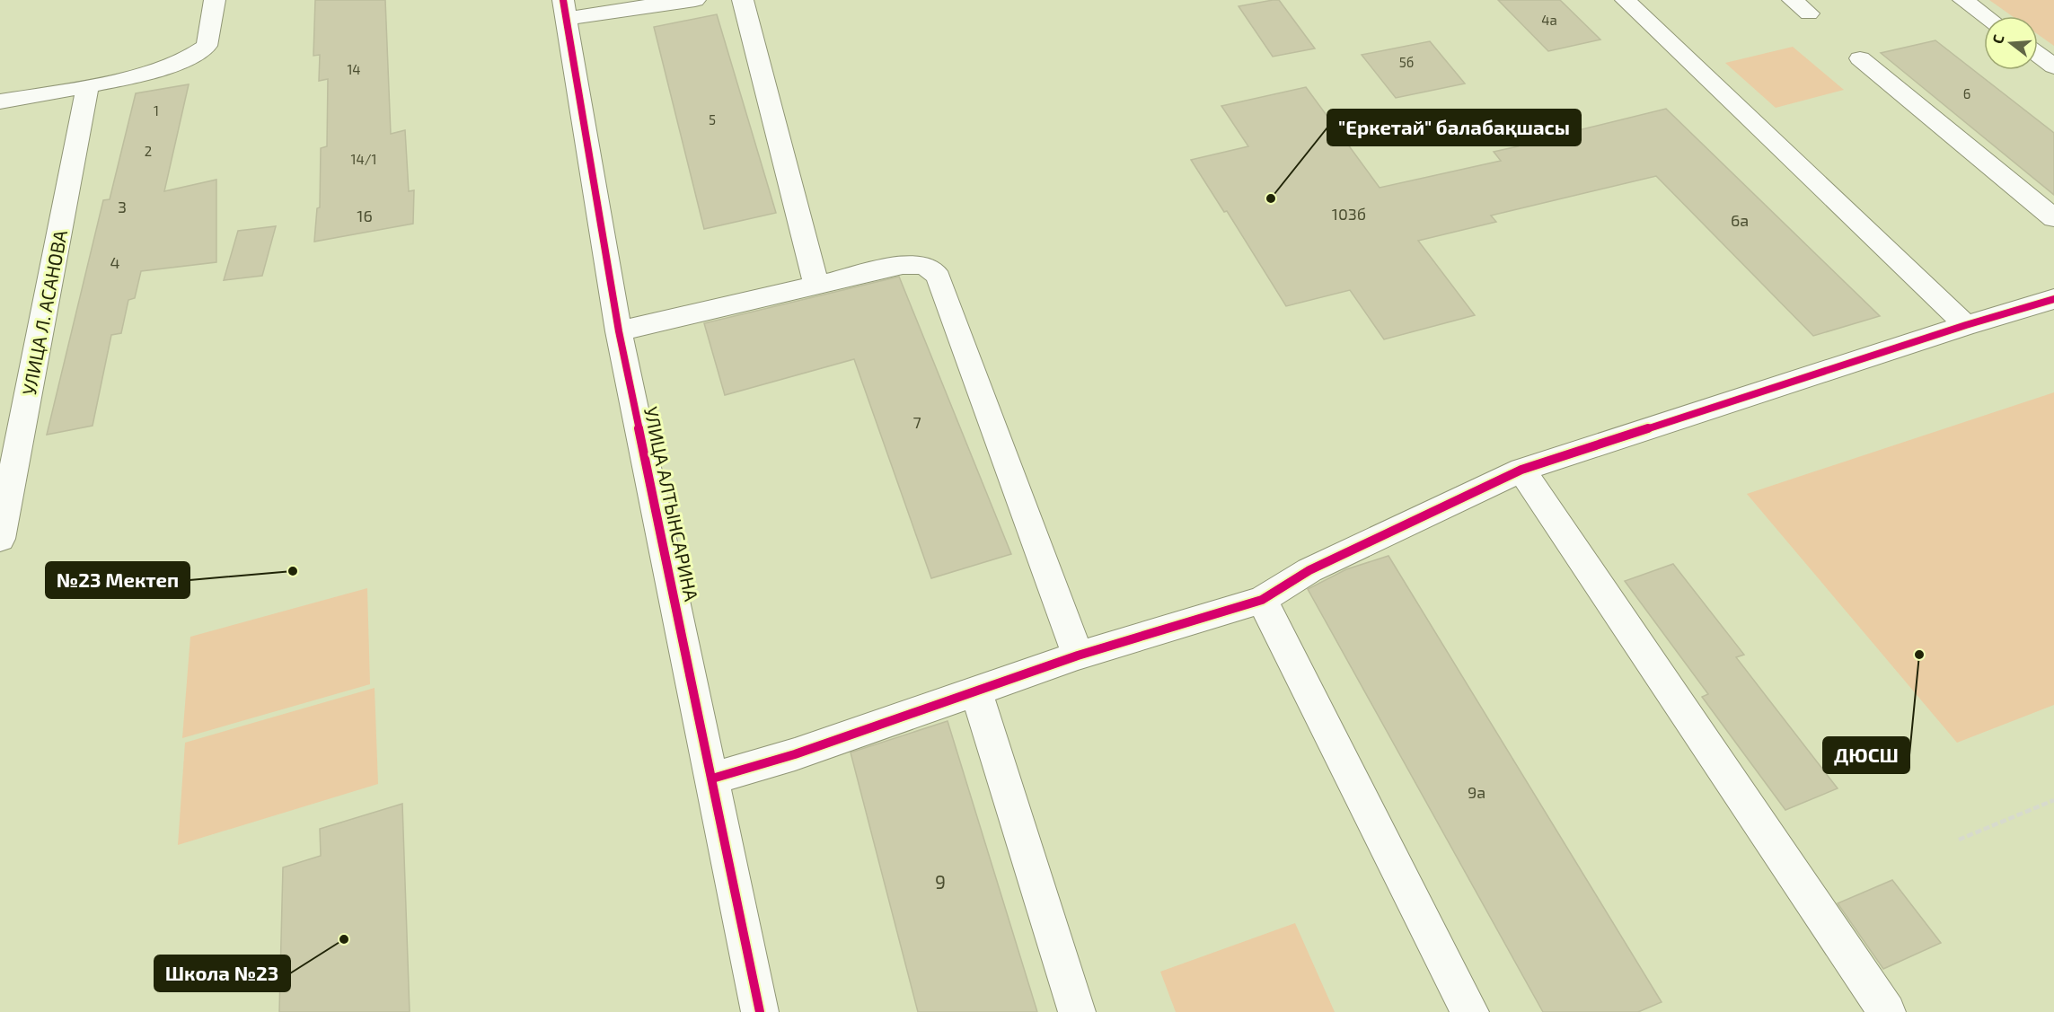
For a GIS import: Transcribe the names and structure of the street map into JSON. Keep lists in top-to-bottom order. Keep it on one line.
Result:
{"streets":{"street":["УЛИЦА Л. АСАНОВА","УЛИЦА АЛТЫНСАРИНА"]},"places":["\"Еркетай\" балабақшасы","№23 Мектеп","ДЮСШ","Школа №23"],"house_numbers":["4а","5б","14","6","1","5","2","14/1","3","103б","16","6а","4","7","9а","9"],"north":"left"}
